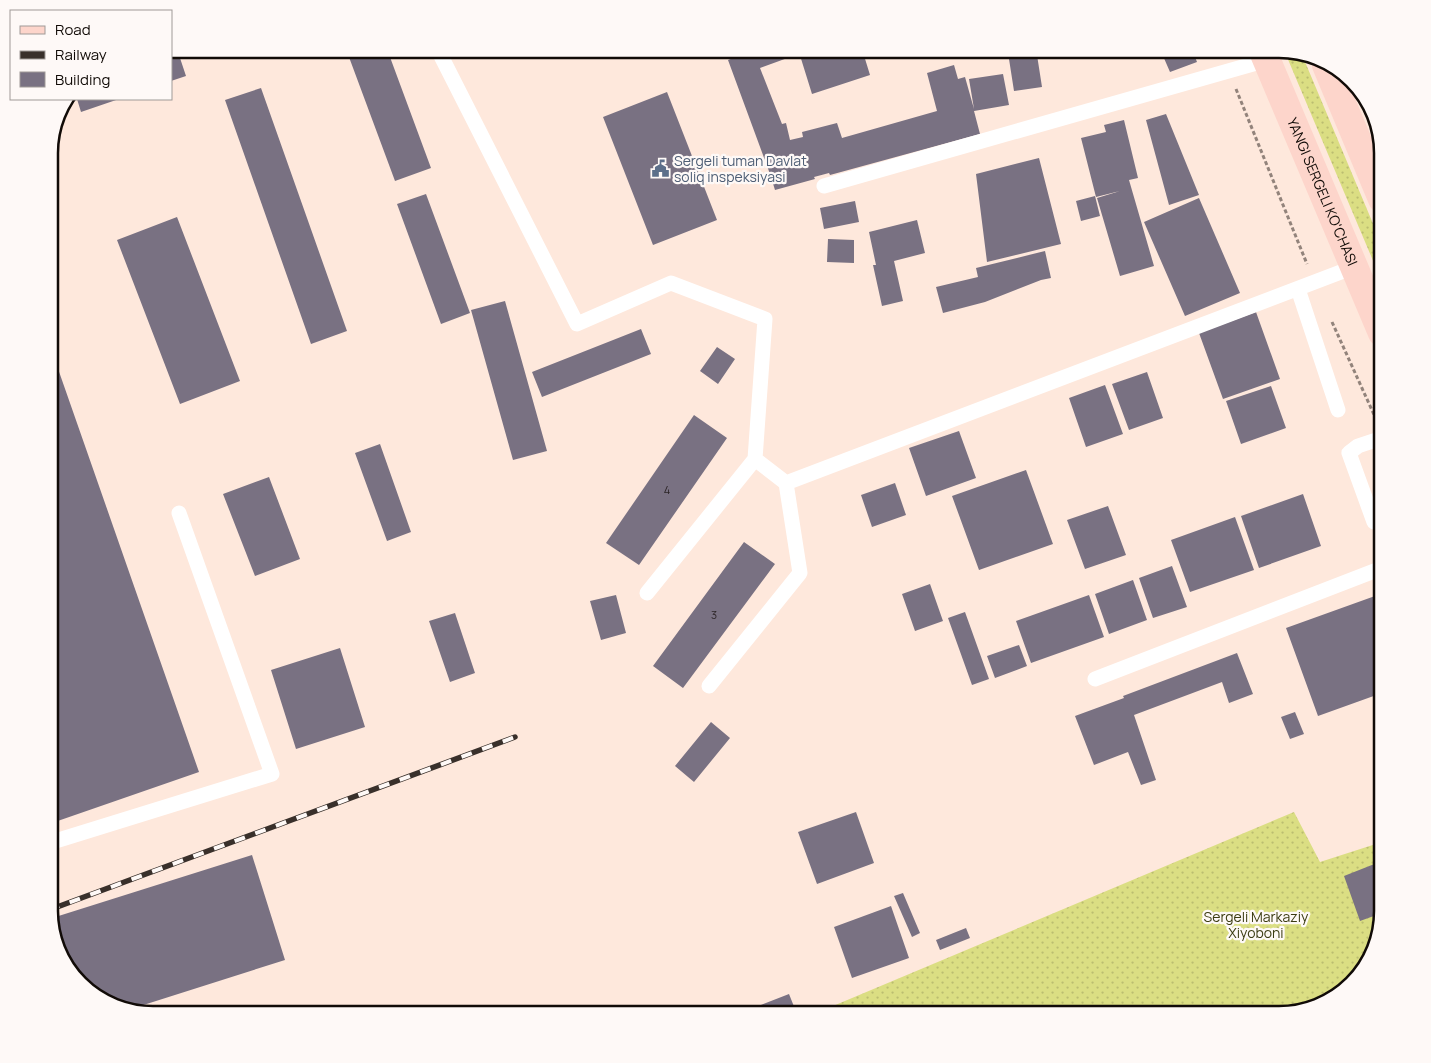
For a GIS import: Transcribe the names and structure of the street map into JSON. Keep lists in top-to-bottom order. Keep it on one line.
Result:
{"streets":{"main road":["YANGI SERGELI KO'CHASI"]},"parks":["Sergeli Markaziy Xiyoboni"],"places":{"public building":["Sergeli tuman Davlat soliq inspeksiyasi"]},"house_numbers":["4","3"],"legend":["Road","Railway","Building"]}
